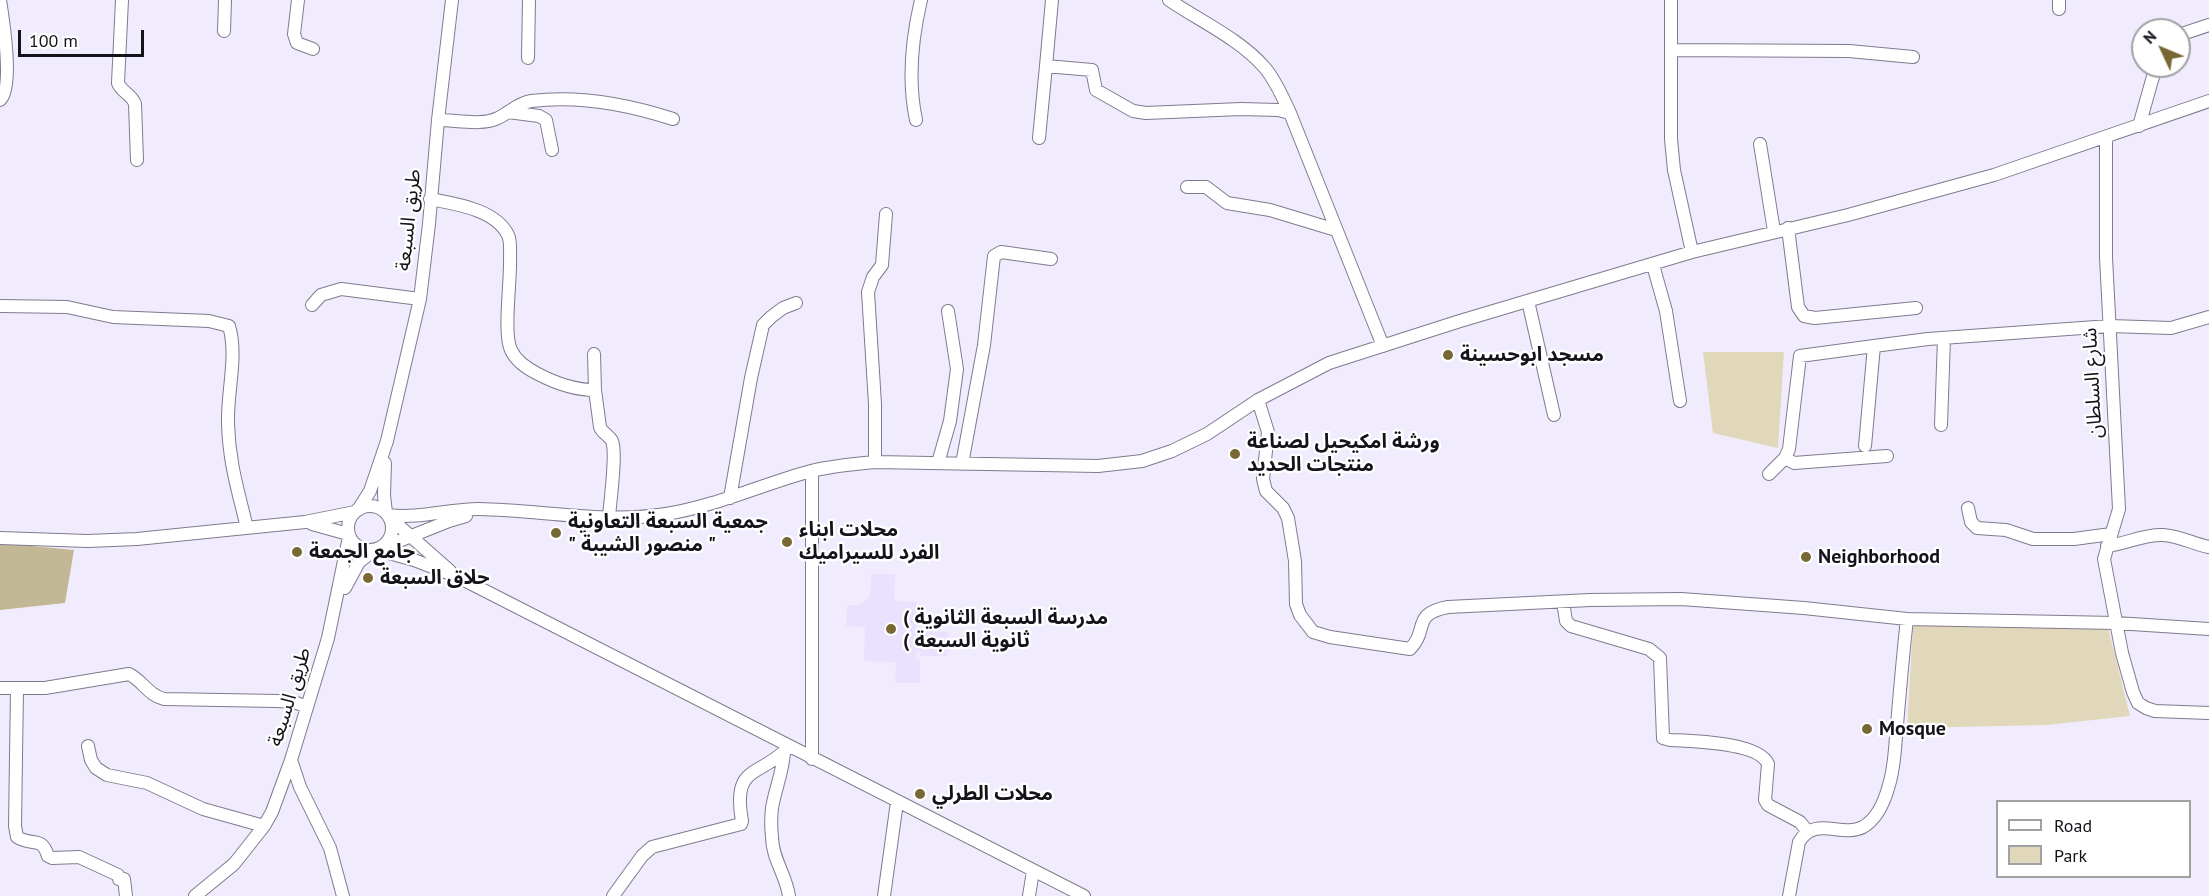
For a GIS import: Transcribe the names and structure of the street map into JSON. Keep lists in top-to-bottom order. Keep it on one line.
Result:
{"streets":{"street":["طريق السبعة","شارع السلطان"]},"places":["مسجد ابوحسينة","ورشة امكيحيل لصناعة منتجات الحديد","جمعية السبعة التعاونية \" منصور الشيبة \"","محلات ابناء الفرد للسيراميك","جامع الجمعة","Neighborhood","حلاق السبعة","( مدرسة السبعة الثانوية ( ثانوية السبعة","Mosque","محلات الطرلي"],"legend":["Road","Park"],"scale_bar":"100 m","north":"top left"}
